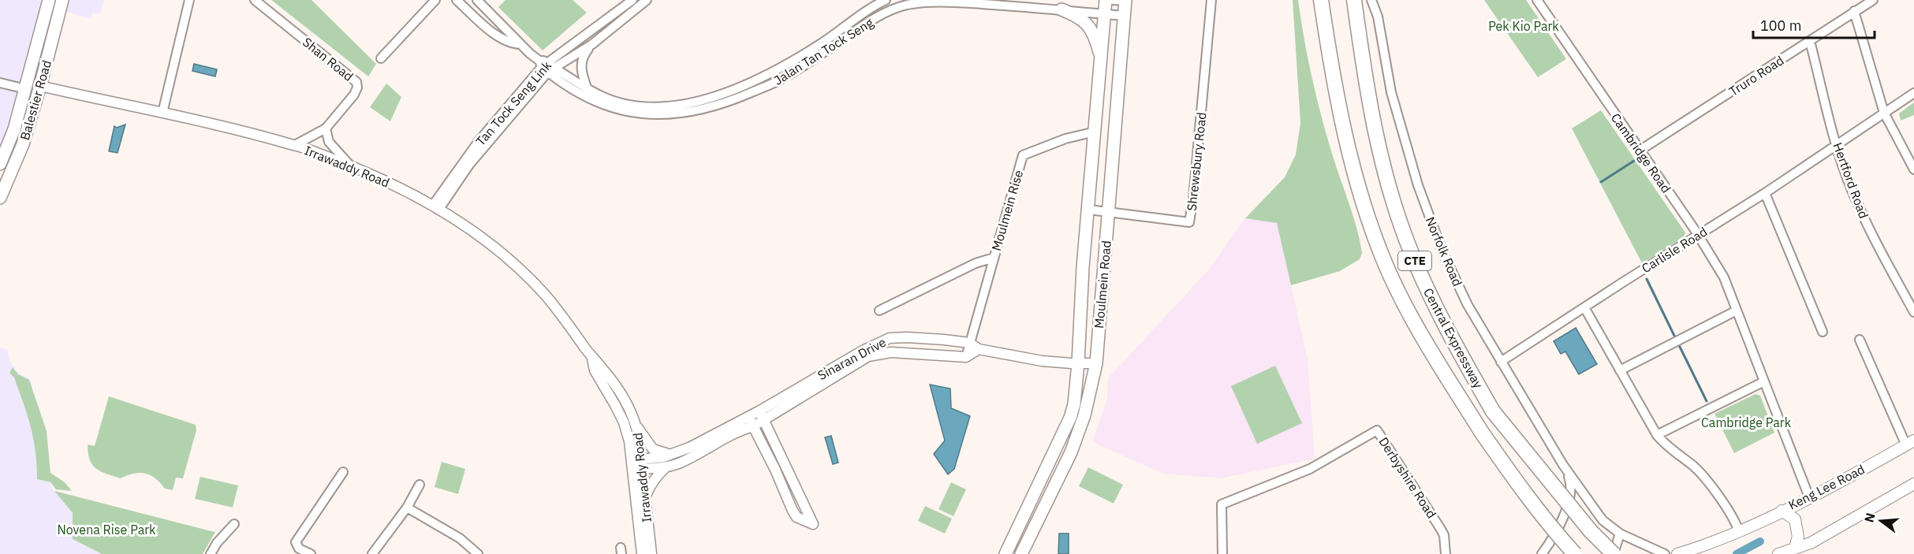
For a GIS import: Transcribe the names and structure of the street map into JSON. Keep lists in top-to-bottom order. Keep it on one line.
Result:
{"streets":{"highway":["CTE","Central Expressway"],"main road":["Balestier Road","Moulmein Road","Keng Lee Road"],"street":["Jalan Tan Tock Seng","Shan Road","Truro Road","Tan Tock Seng Link","Cambridge Road","Shrewsbury Road","Irrawaddy Road","Hertford Road","Moulmein Rise","Carlisle Road","Norfolk Road","Sinaran Drive","Derbyshire Road"]},"crossings":[["Jalan Tan Tock Seng","Tan Tock Seng Link"],["Jalan Tan Tock Seng","Moulmein Road"],["Shan Road","Irrawaddy Road"],["Truro Road","Cambridge Road"],["Truro Road","Hertford Road"],["Balestier Road","Irrawaddy Road"],["Tan Tock Seng Link","Irrawaddy Road"],["Cambridge Road","Carlisle Road"],["Cambridge Road","Keng Lee Road"],["Shrewsbury Road","Moulmein Road"],["Irrawaddy Road","Sinaran Drive"],["Hertford Road","Carlisle Road"],["Moulmein Rise","Moulmein Road"],["Moulmein Rise","Sinaran Drive"],["Carlisle Road","Norfolk Road"],["Moulmein Road","Sinaran Drive"]],"parks":["Pek Kio Park","Cambridge Park","Novena Rise Park"],"scale_bar":"100 m","north":"left"}
